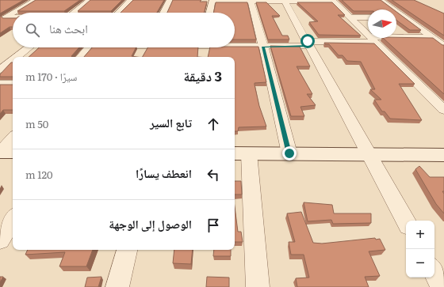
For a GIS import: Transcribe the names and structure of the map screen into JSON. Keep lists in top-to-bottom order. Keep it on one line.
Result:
{"north":"right","page":{"search":"ابحث هنا","heading":["3 دقيقة","سيرًا · 170 m"],"list":[["تابع السير","50 m"],["انعطف يسارًا","120 m"],"الوصول إلى الوجهة"],"map_buttons":["+","−"]}}
